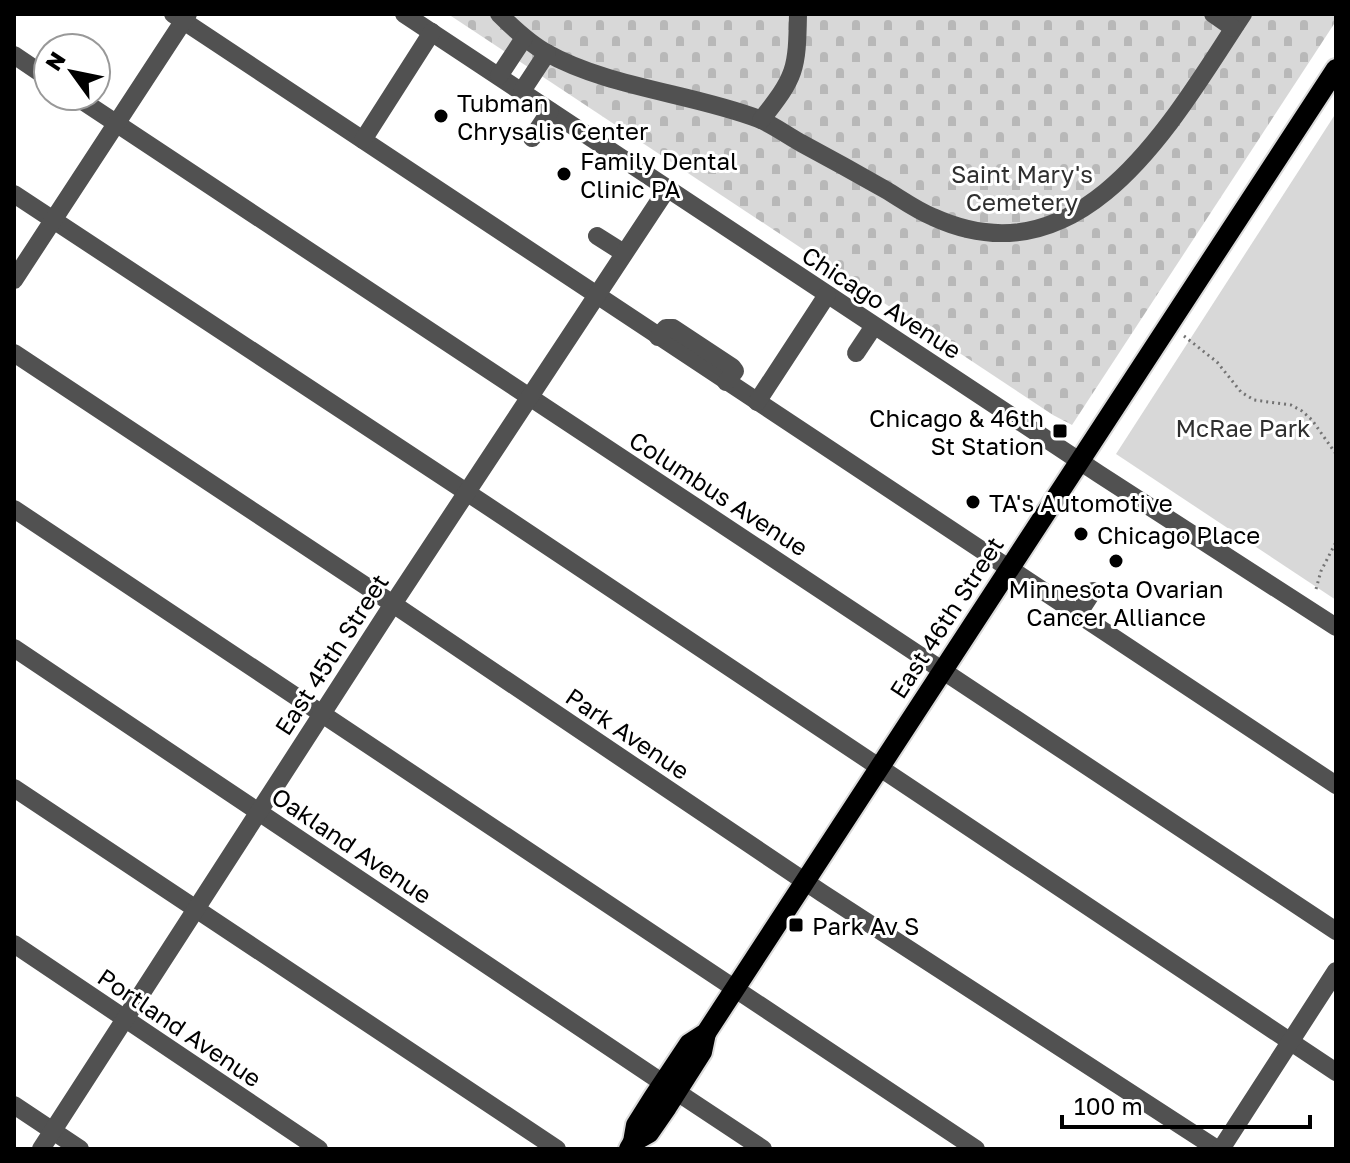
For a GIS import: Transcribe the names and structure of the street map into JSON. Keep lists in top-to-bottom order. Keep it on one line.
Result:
{"streets":{"main road":["East 46th Street"],"street":["Chicago Avenue","Columbus Avenue","East 45th Street","Park Avenue","Oakland Avenue","Portland Avenue"]},"crossings":[["Chicago Avenue","East 46th Street"],["Chicago Avenue","East 45th Street"],["Columbus Avenue","East 46th Street"],["Columbus Avenue","East 45th Street"],["East 46th Street","Park Avenue"],["East 46th Street","Oakland Avenue"],["East 45th Street","Park Avenue"],["East 45th Street","Oakland Avenue"],["East 45th Street","Portland Avenue"]],"parks":["Saint Mary's Cemetery","McRae Park"],"places":{"other":["Tubman Chrysalis Center","Family Dental Clinic PA","TA's Automotive","Chicago Place","Minnesota Ovarian Cancer Alliance"],"transit":["Chicago & 46th St Station","Park Av S"]},"scale_bar":"100 m","north":"top left"}
